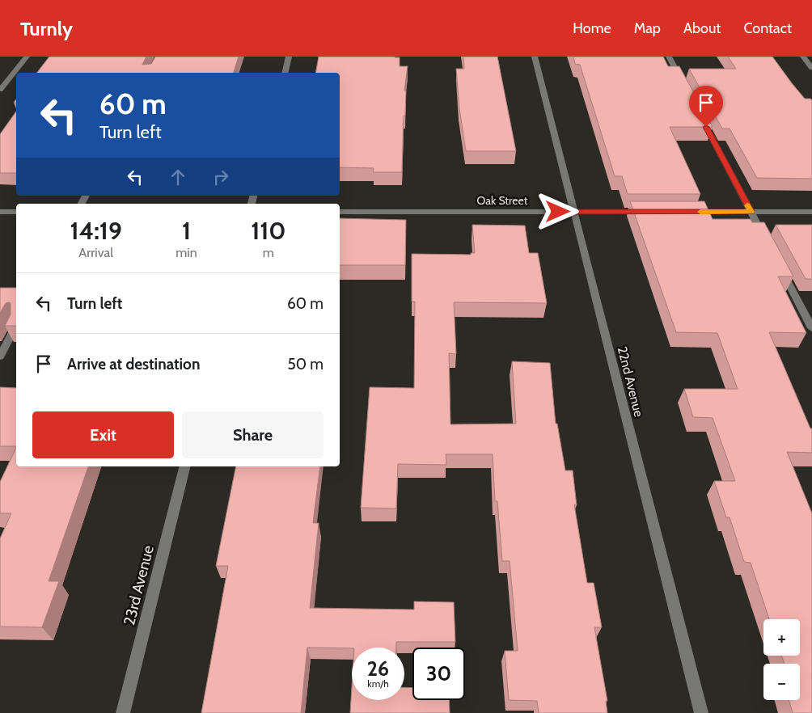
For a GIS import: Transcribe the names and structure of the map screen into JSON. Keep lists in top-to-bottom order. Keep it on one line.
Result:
{"streets":{"street":["Oak Street","22nd Avenue","23rd Avenue"]},"crossings":[["Oak Street","22nd Avenue"]],"page":{"header":"Turnly","nav":["Home","Map","About","Contact"],"turn":["60 m","Turn left"],"eta":["14:19","Arrival","1","min","110","m"],"list":[{"name":"Turn left","value":"60 m"},{"name":"Arrive at destination","value":"50 m"}],"buttons":["Exit","Share"],"map_buttons":["+","−"],"speed":"26 km/h","limit":"30"}}
